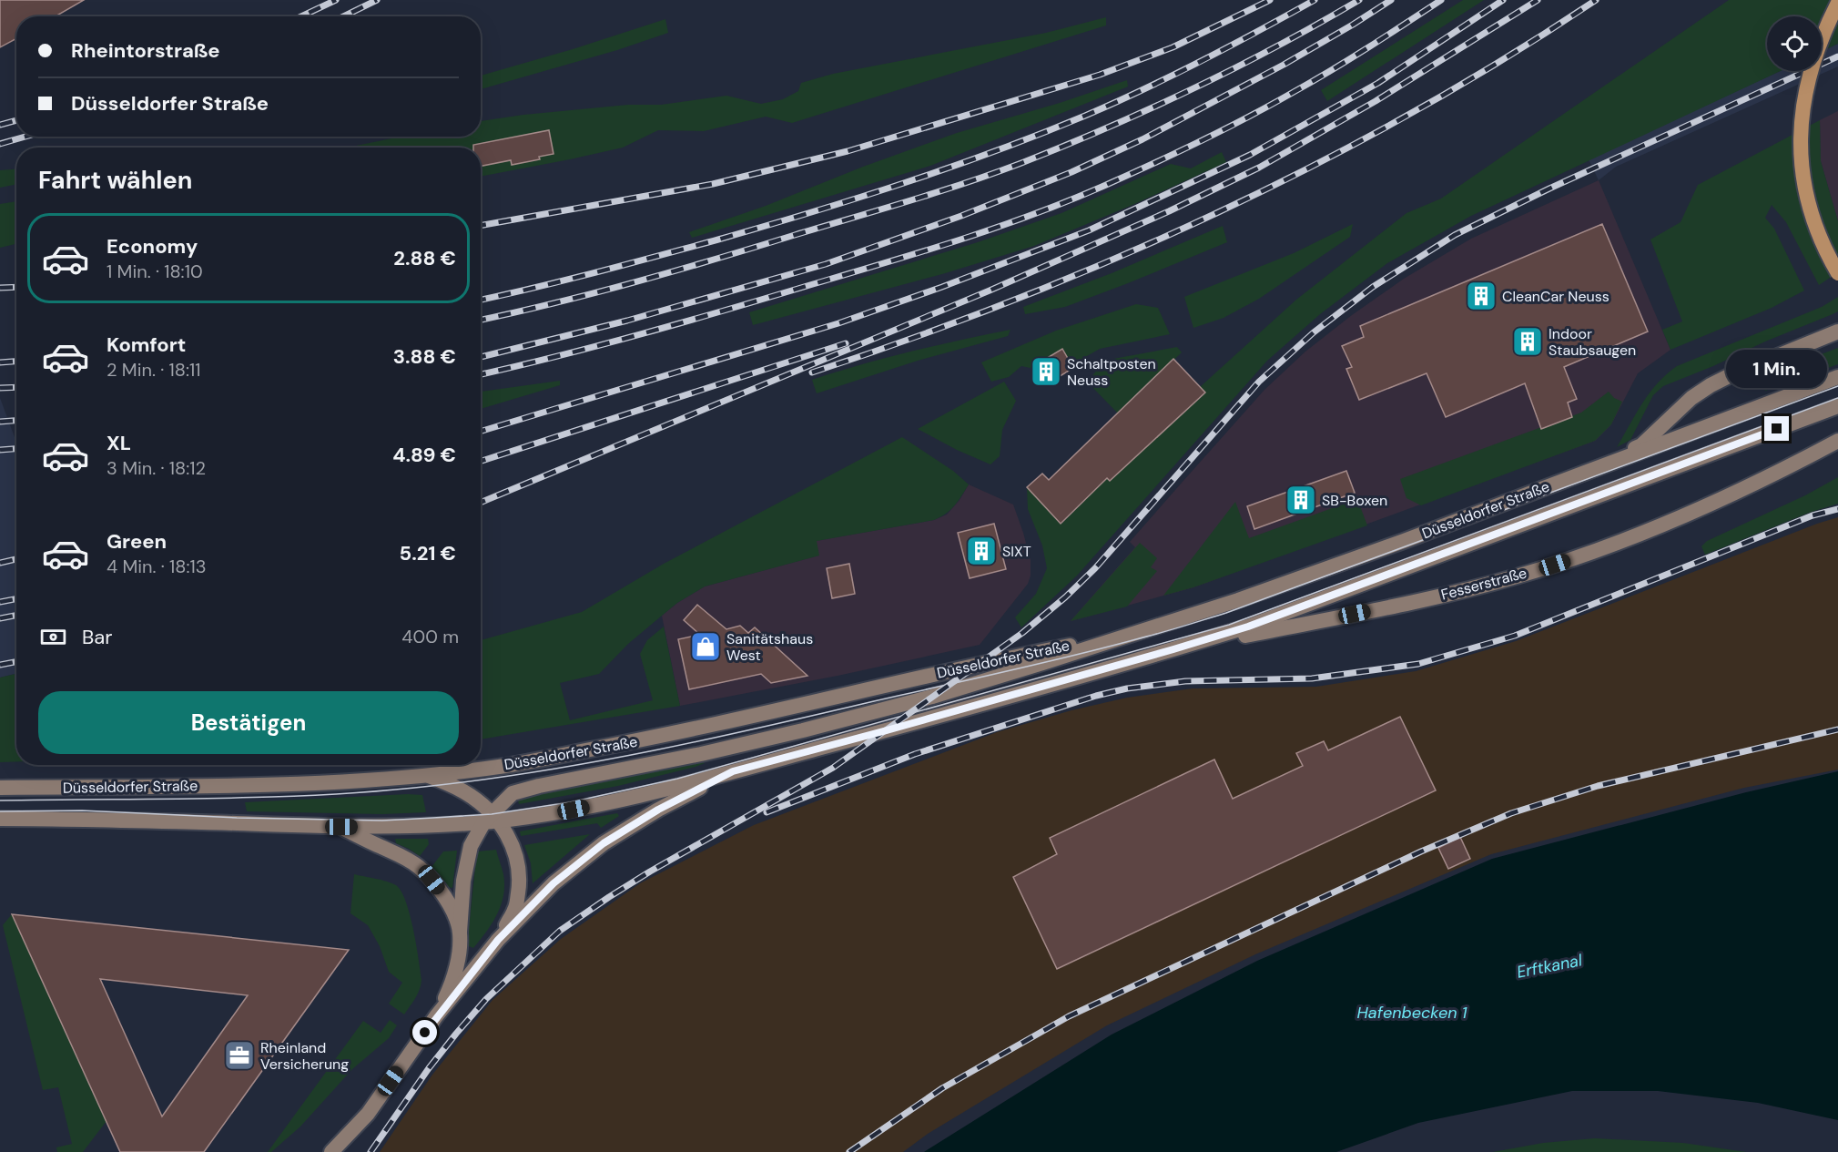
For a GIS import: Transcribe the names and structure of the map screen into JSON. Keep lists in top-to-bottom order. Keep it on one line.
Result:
{"streets":{"main road":["Düsseldorfer Straße","Fesserstraße"]},"crossings":[["Düsseldorfer Straße","Fesserstraße"]],"water":["Erftkanal","Hafenbecken 1"],"places":{"building":["CleanCar Neuss","Indoor Staubsaugen","Schaltposten Neuss","SB-Boxen","SIXT"],"shop":["Sanitätshaus West"],"office":["Rheinland Versicherung"]},"page":{"banner":["Rheintorstraße","Düsseldorfer Straße"],"heading":"Fahrt wählen","list":[{"name":"Economy","note":"1 Min. · 18:10","value":"2.88 €"},{"name":"Komfort","note":"2 Min. · 18:11","value":"3.88 €"},{"name":"XL","note":"3 Min. · 18:12","value":"4.89 €"},{"name":"Green","note":"4 Min. · 18:13","value":"5.21 €"}],"bubble":"1 Min.","pay":["Bar","400 m"],"buttons":"Bestätigen"}}
